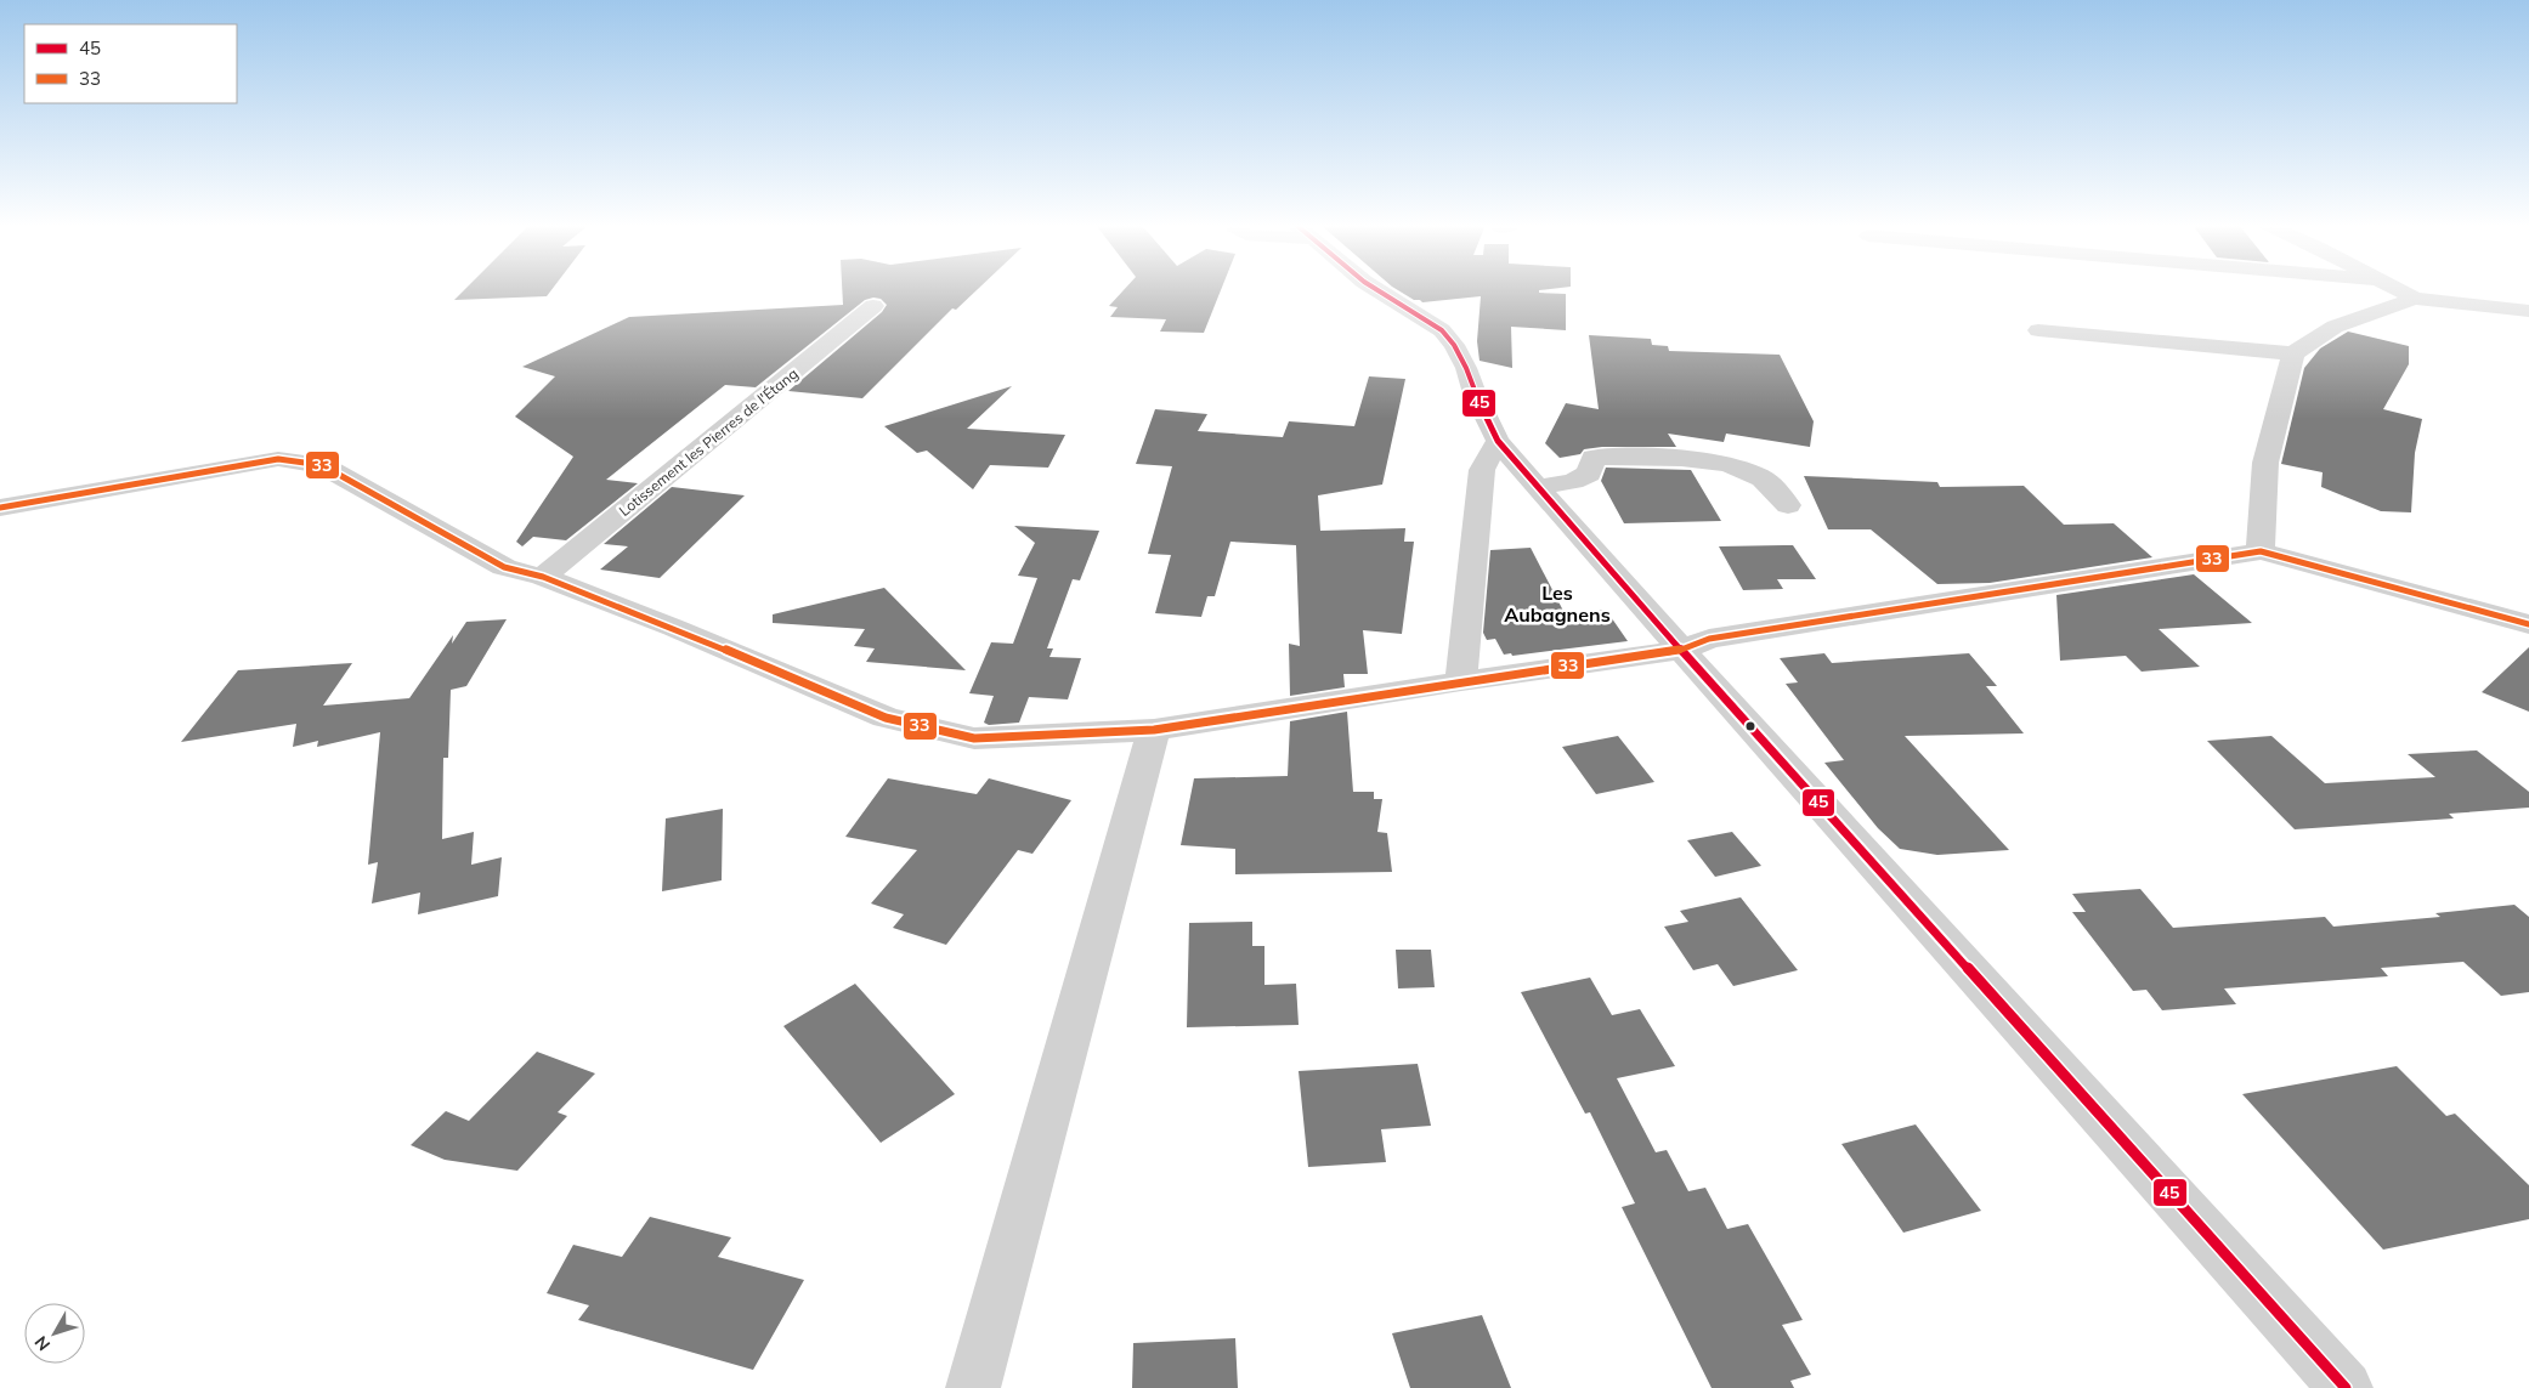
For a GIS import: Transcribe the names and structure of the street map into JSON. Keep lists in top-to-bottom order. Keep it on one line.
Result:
{"streets":{"street":["Lotissement les Pierres de l'Étang"]},"districts":["Les Aubagnens"],"lines":["transit line 45","transit line 33"],"legend":["45","33"],"north":"bottom left"}
